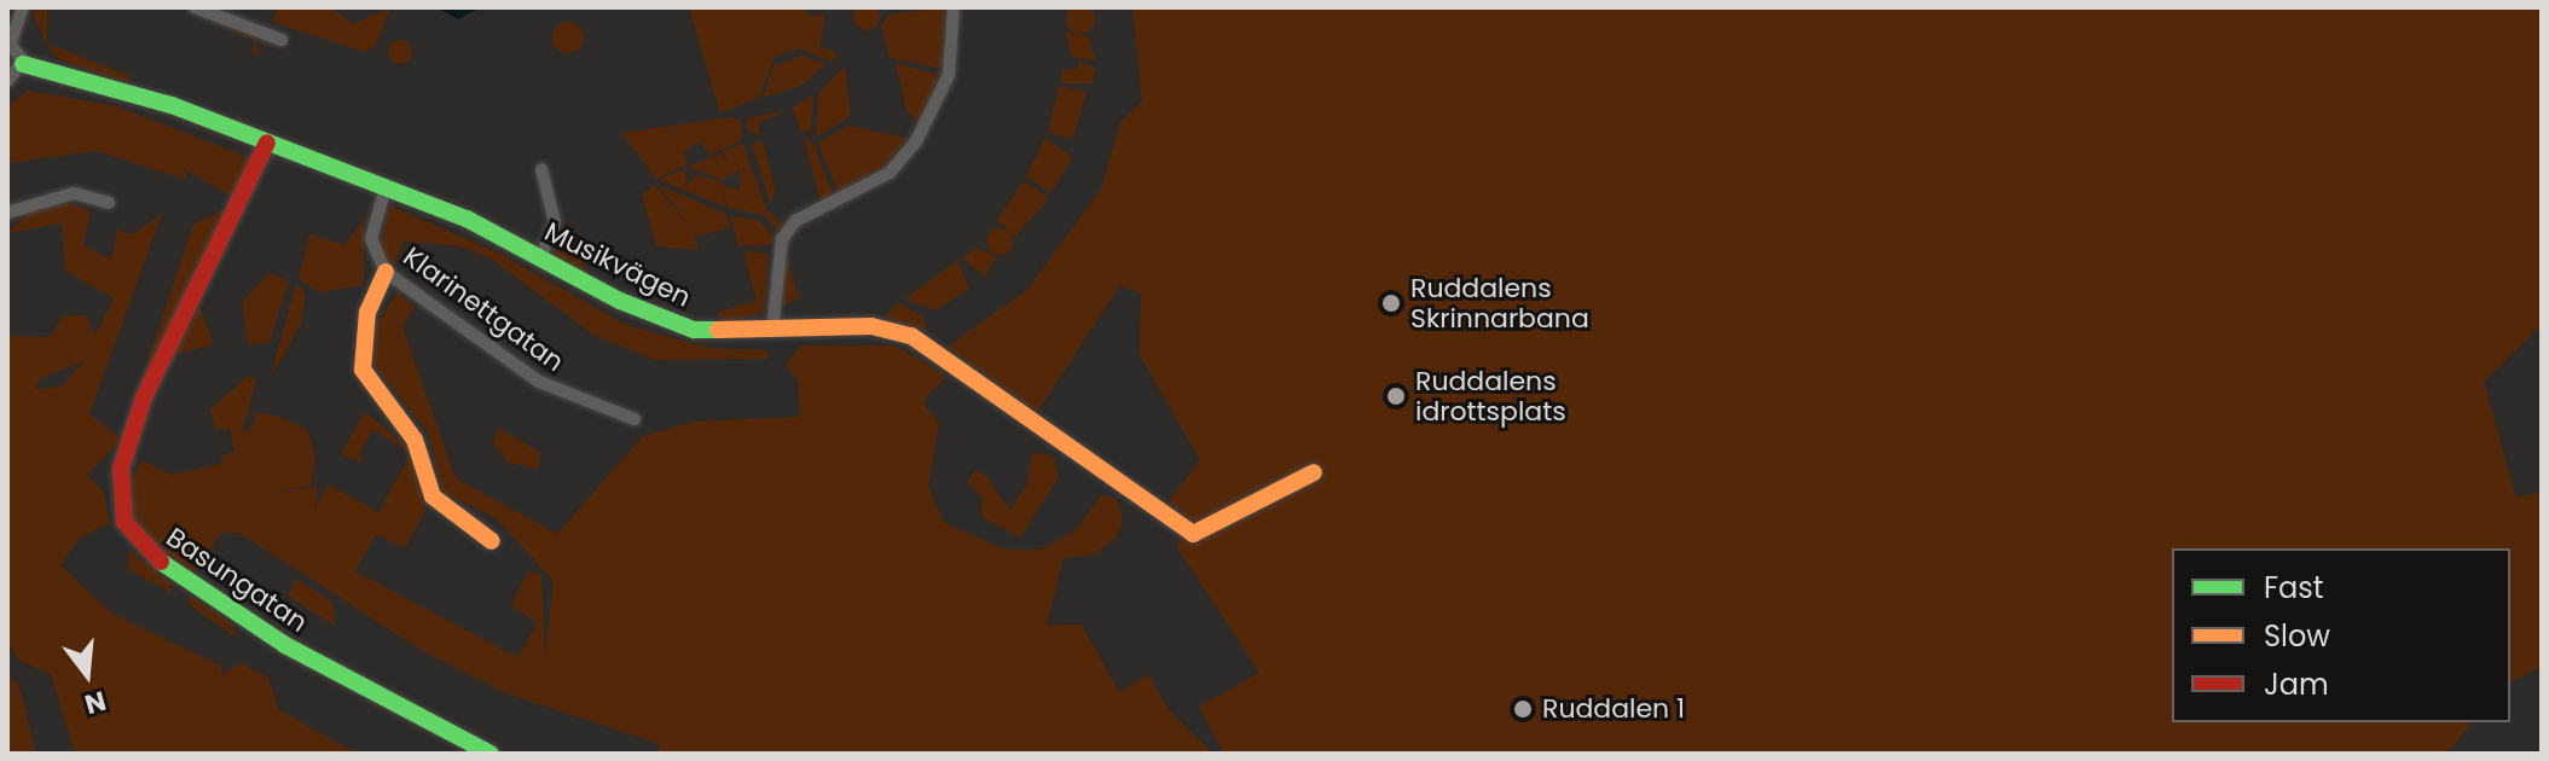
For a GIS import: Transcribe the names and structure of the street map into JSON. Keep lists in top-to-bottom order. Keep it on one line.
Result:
{"streets":{"street":["Musikvägen","Klarinettgatan","Basungatan"]},"crossings":[["Musikvägen","Klarinettgatan"],["Musikvägen","Basungatan"]],"places":["Ruddalens Skrinnarbana","Ruddalens idrottsplats","Ruddalen 1"],"legend":["Fast","Slow","Jam"],"north":"bottom"}
